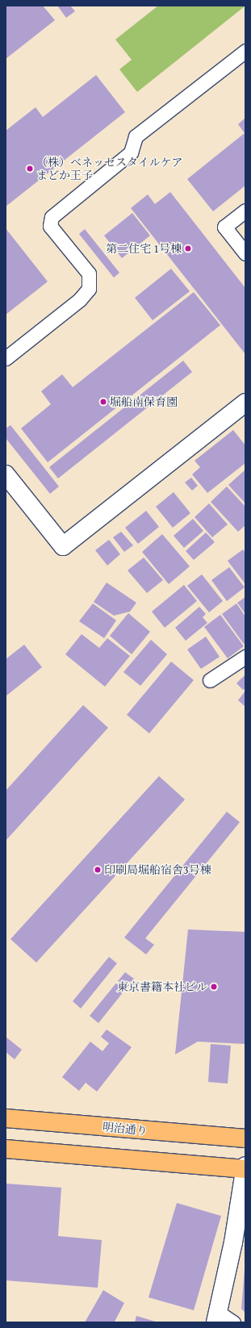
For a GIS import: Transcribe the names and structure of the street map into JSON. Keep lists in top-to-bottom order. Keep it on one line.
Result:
{"streets":{"main road":["明治通り"]},"places":["（株）ベネッセスタイルケア まどか王子","第二住宅 1号棟","堀船南保育園","印刷局堀船宿舎3号棟","東京書籍本社ビル"]}
